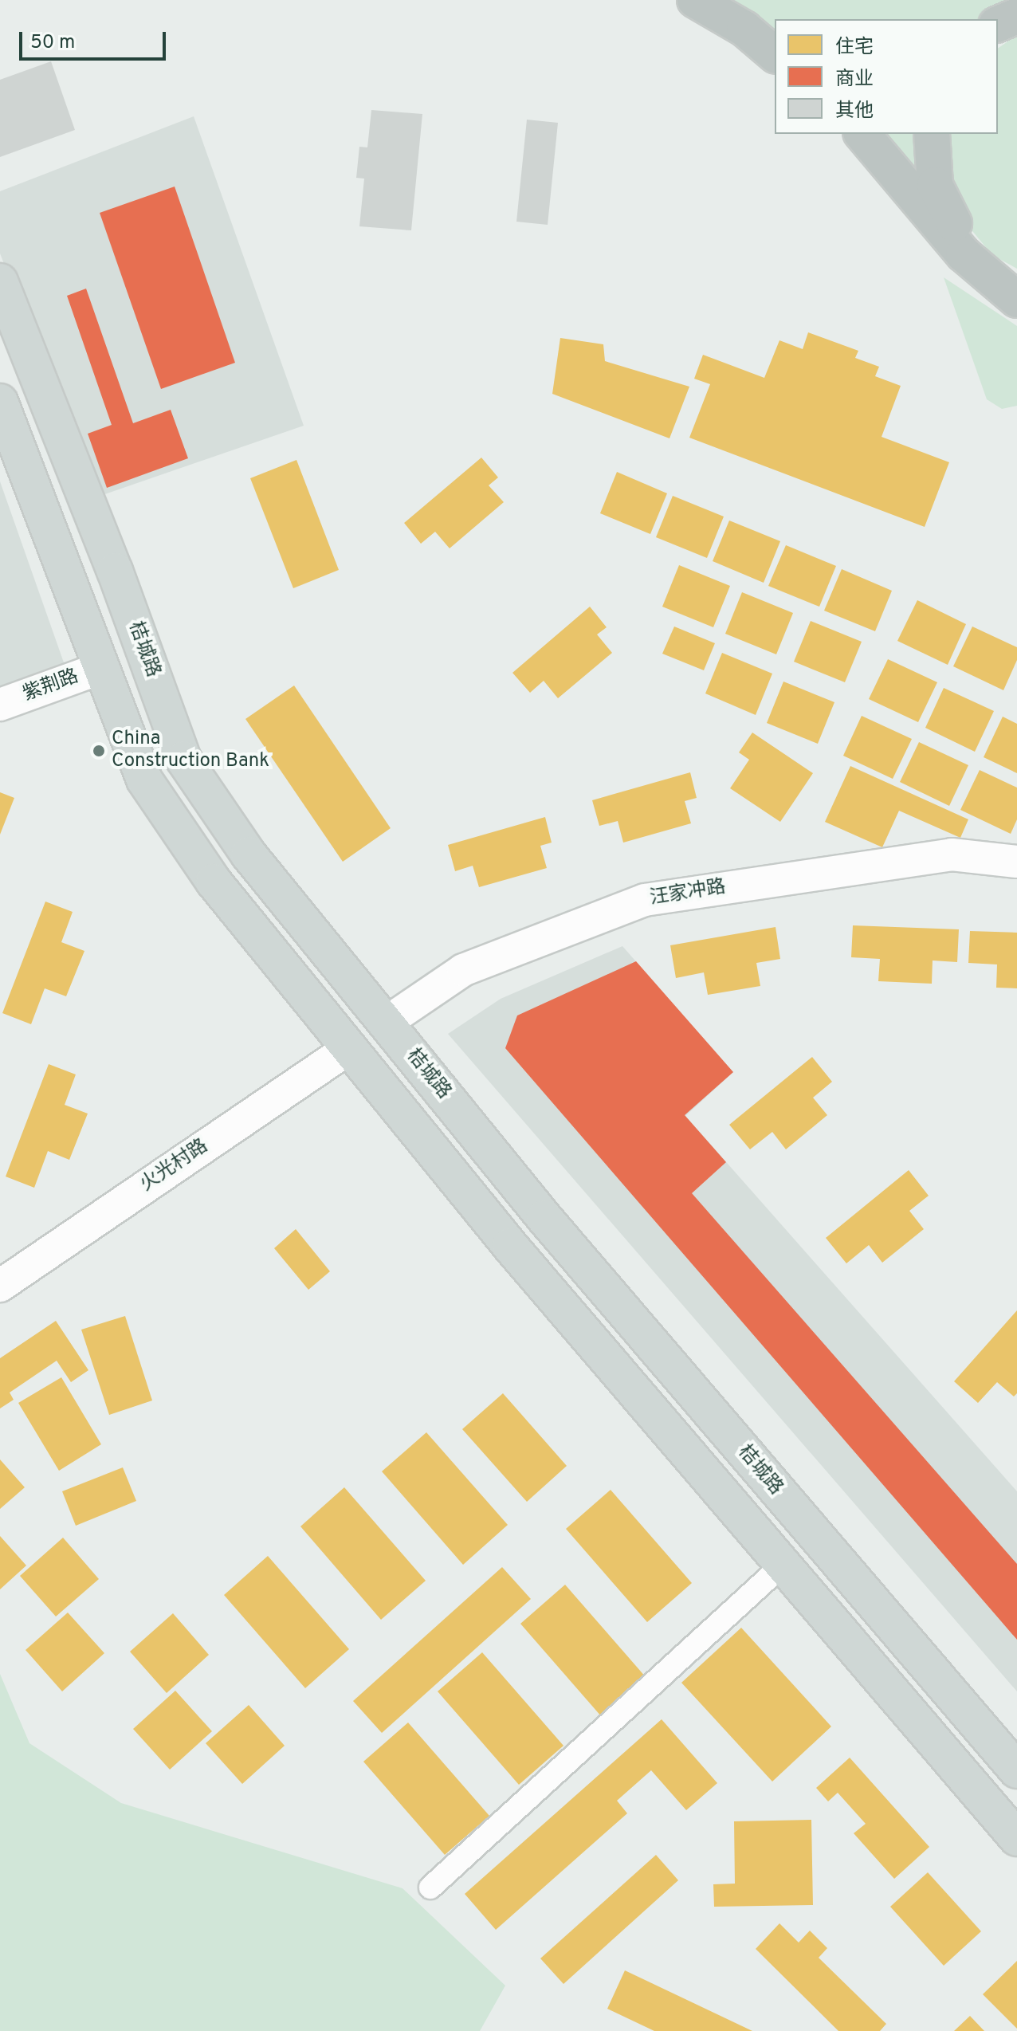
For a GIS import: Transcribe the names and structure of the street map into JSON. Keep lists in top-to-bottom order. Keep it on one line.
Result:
{"streets":{"main road":["桔城路"],"street":["紫荆路","汪家冲路","火光村路"]},"crossings":[["桔城路","汪家冲路"]],"places":["China Construction Bank"],"legend":["住宅","商业","其他"],"scale_bar":"50 m"}
